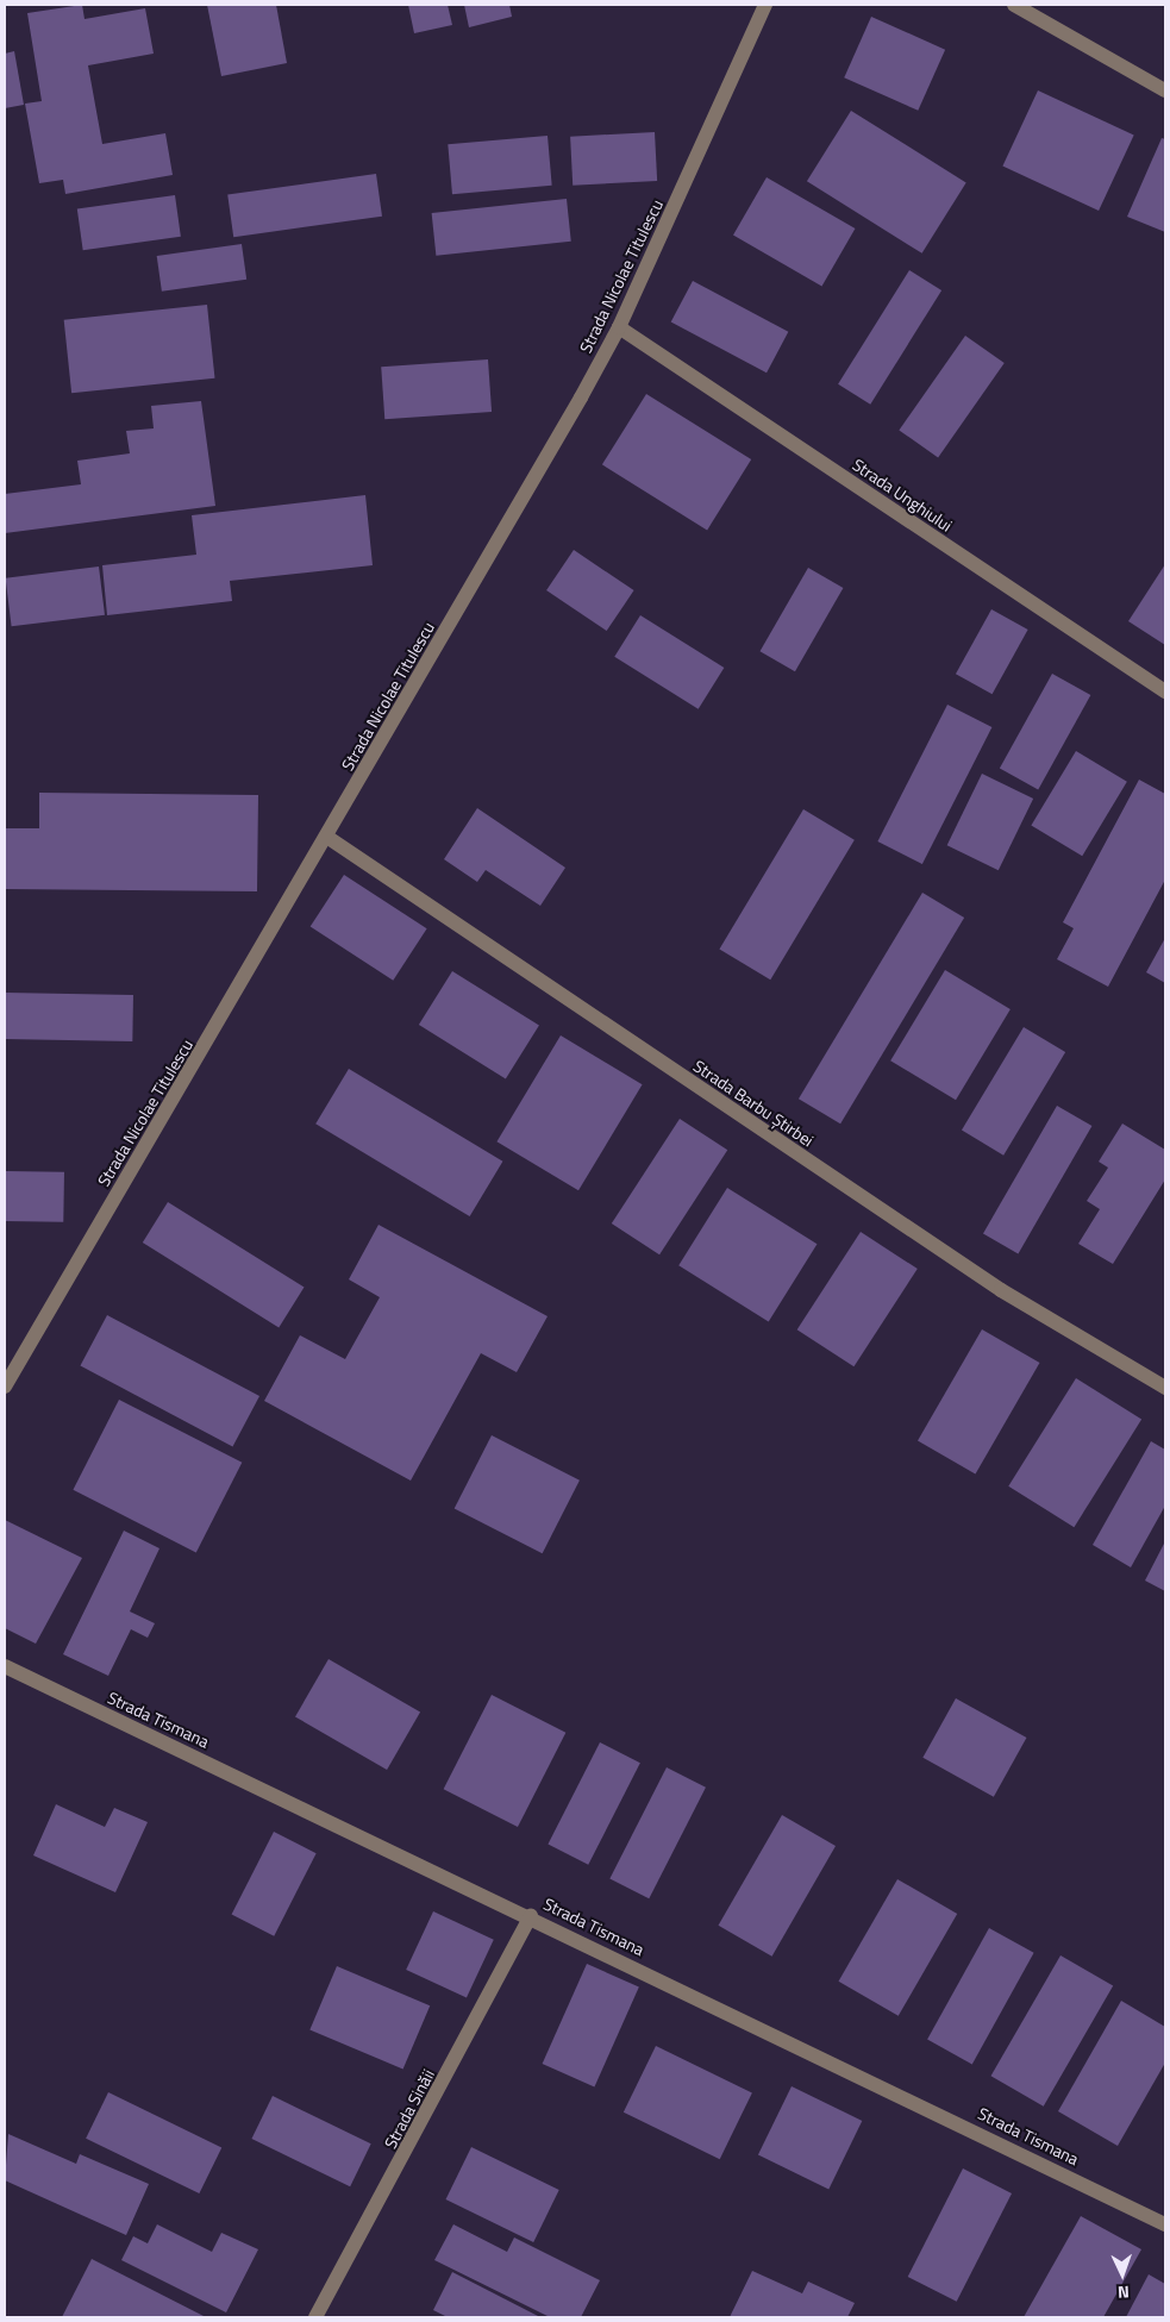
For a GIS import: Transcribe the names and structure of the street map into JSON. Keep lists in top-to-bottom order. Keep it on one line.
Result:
{"streets":{"street":["Strada Nicolae Titulescu","Strada Unghiului","Strada Barbu Știrbei","Strada Tismana","Strada Sinăii"]},"crossings":[["Strada Nicolae Titulescu","Strada Unghiului"],["Strada Nicolae Titulescu","Strada Barbu Știrbei"],["Strada Tismana","Strada Sinăii"]],"north":"bottom"}
